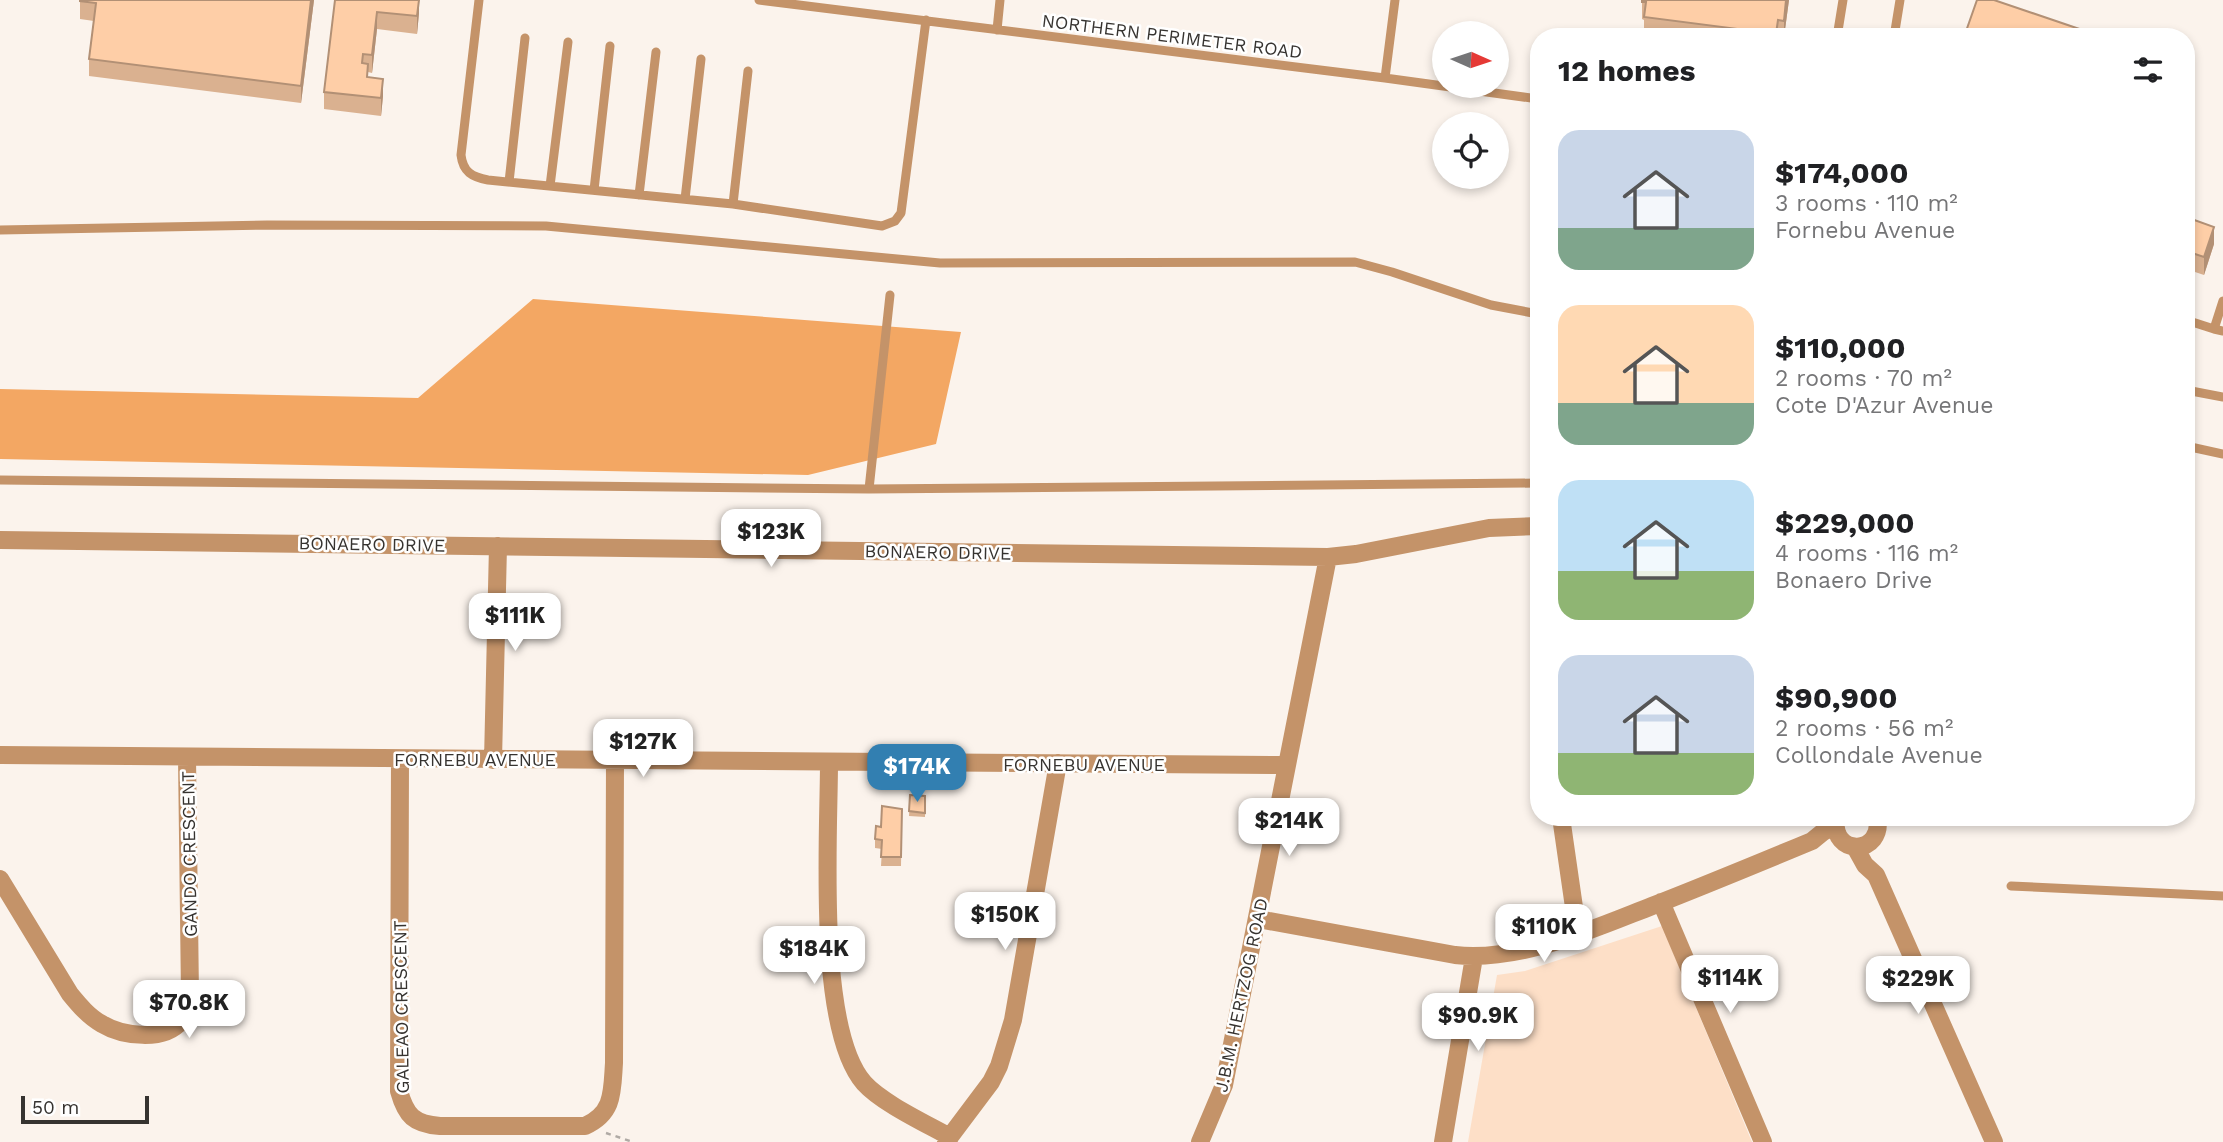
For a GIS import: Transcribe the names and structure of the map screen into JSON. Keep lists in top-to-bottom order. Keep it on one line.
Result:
{"streets":{"street":["BONAERO DRIVE","FORNEBU AVENUE","GANDO CRESCENT","J.B.M. HERTZOG ROAD","GALEAO CRESCENT"],"lane":["NORTHERN PERIMETER ROAD"]},"crossings":[["BONAERO DRIVE","J.B.M. HERTZOG ROAD"],["FORNEBU AVENUE","GANDO CRESCENT"],["FORNEBU AVENUE","J.B.M. HERTZOG ROAD"],["FORNEBU AVENUE","GALEAO CRESCENT"]],"scale_bar":"50 m","north":"right","page":{"heading":"12 homes","list":[{"name":"$174,000","note":"3 rooms · 110 m² · Fornebu Avenue"},{"name":"$110,000","note":"2 rooms · 70 m² · Cote D'Azur Avenue"},{"name":"$229,000","note":"4 rooms · 116 m² · Bonaero Drive"},{"name":"$90,900","note":"2 rooms · 56 m² · Collondale Avenue"}],"price":["$123K","$111K","$127K","$174K","$214K","$150K","$110K","$184K","$114K","$229K","$70.8K","$90.9K"],"scale":"50 m"}}
